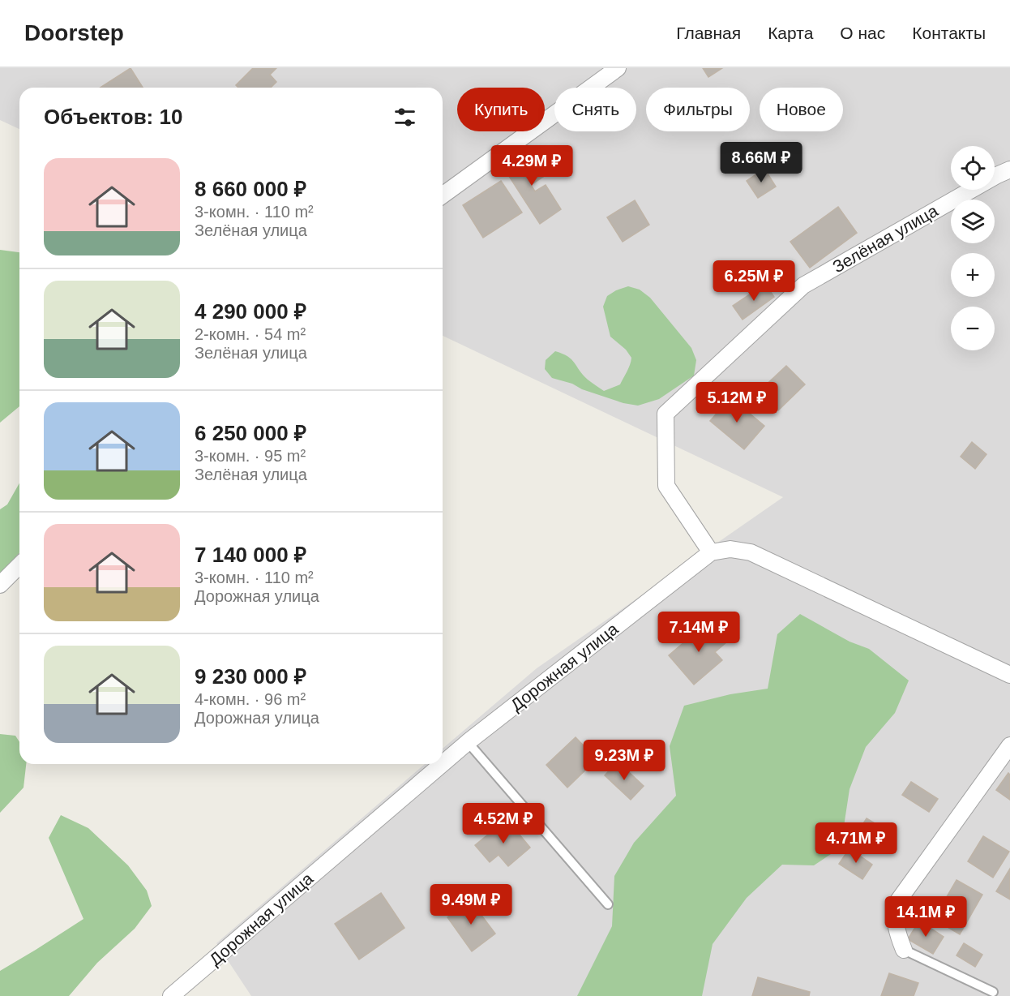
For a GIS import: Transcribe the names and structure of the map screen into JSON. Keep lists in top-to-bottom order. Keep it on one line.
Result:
{"streets":{"street":["Зелёная улица","Дорожная улица"]},"crossings":[["Зелёная улица","Дорожная улица"]],"page":{"header":"Doorstep","nav":["Главная","Карта","О нас","Контакты"],"chip":["Купить","Снять","Фильтры","Новое"],"heading":"Объектов: 10","price":["8.66M ₽","4.29M ₽","6.25M ₽","5.12M ₽","7.14M ₽","9.23M ₽","4.52M ₽","4.71M ₽","9.49M ₽","14.1M ₽"],"map_buttons":["+","−"],"list":[{"name":"8 660 000 ₽","note":"3-комн. · 110 m² · Зелёная улица"},{"name":"4 290 000 ₽","note":"2-комн. · 54 m² · Зелёная улица"},{"name":"6 250 000 ₽","note":"3-комн. · 95 m² · Зелёная улица"},{"name":"7 140 000 ₽","note":"3-комн. · 110 m² · Дорожная улица"},{"name":"9 230 000 ₽","note":"4-комн. · 96 m² · Дорожная улица"}]}}
